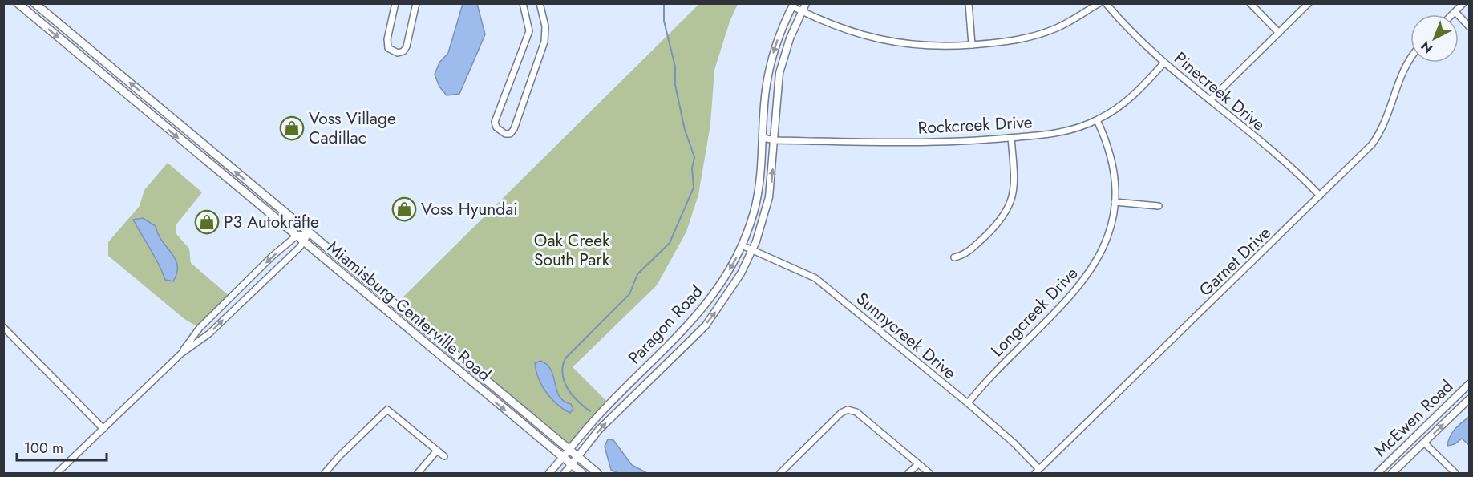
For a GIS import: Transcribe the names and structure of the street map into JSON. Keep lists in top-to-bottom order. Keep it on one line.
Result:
{"streets":{"main road":["Miamisburg Centerville Road"],"street":["Pinecreek Drive","Rockcreek Drive","Garnet Drive","Longcreek Drive","Paragon Road","Sunnycreek Drive","McEwen Road"]},"crossings":[["Pinecreek Drive","Rockcreek Drive"],["Pinecreek Drive","Garnet Drive"],["Rockcreek Drive","Longcreek Drive"],["Rockcreek Drive","Paragon Road"],["Garnet Drive","Sunnycreek Drive"],["Miamisburg Centerville Road","Paragon Road"],["Longcreek Drive","Sunnycreek Drive"],["Paragon Road","Sunnycreek Drive"]],"parks":["Oak Creek South Park"],"places":{"shop":["Voss Village Cadillac","Voss Hyundai","P3 Autokräfte"]},"scale_bar":"100 m","north":"bottom left"}
